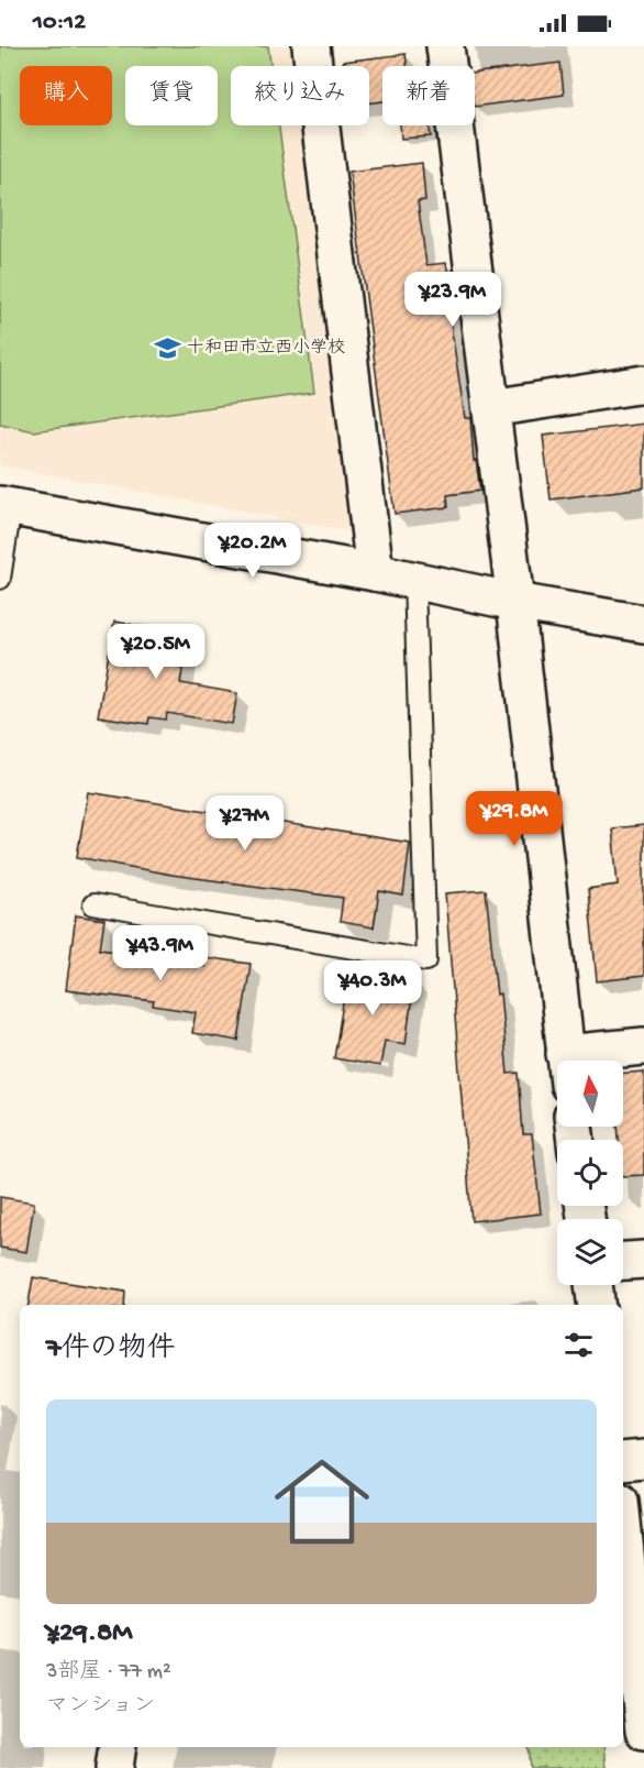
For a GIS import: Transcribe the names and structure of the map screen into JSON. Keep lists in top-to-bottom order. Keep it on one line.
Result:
{"places":{"school or university":["十和田市立西小学校"]},"north":"top","page":{"status":"10:12","chip":["購入","賃貸","絞り込み","新着"],"price":["¥23.9M","¥20.2M","¥20.5M","¥29.8M","¥27M","¥43.9M","¥40.3M"],"heading":"7件の物件","list":[{"name":"¥29.8M","note":"3部屋 · 77 m² · マンション"}]}}
